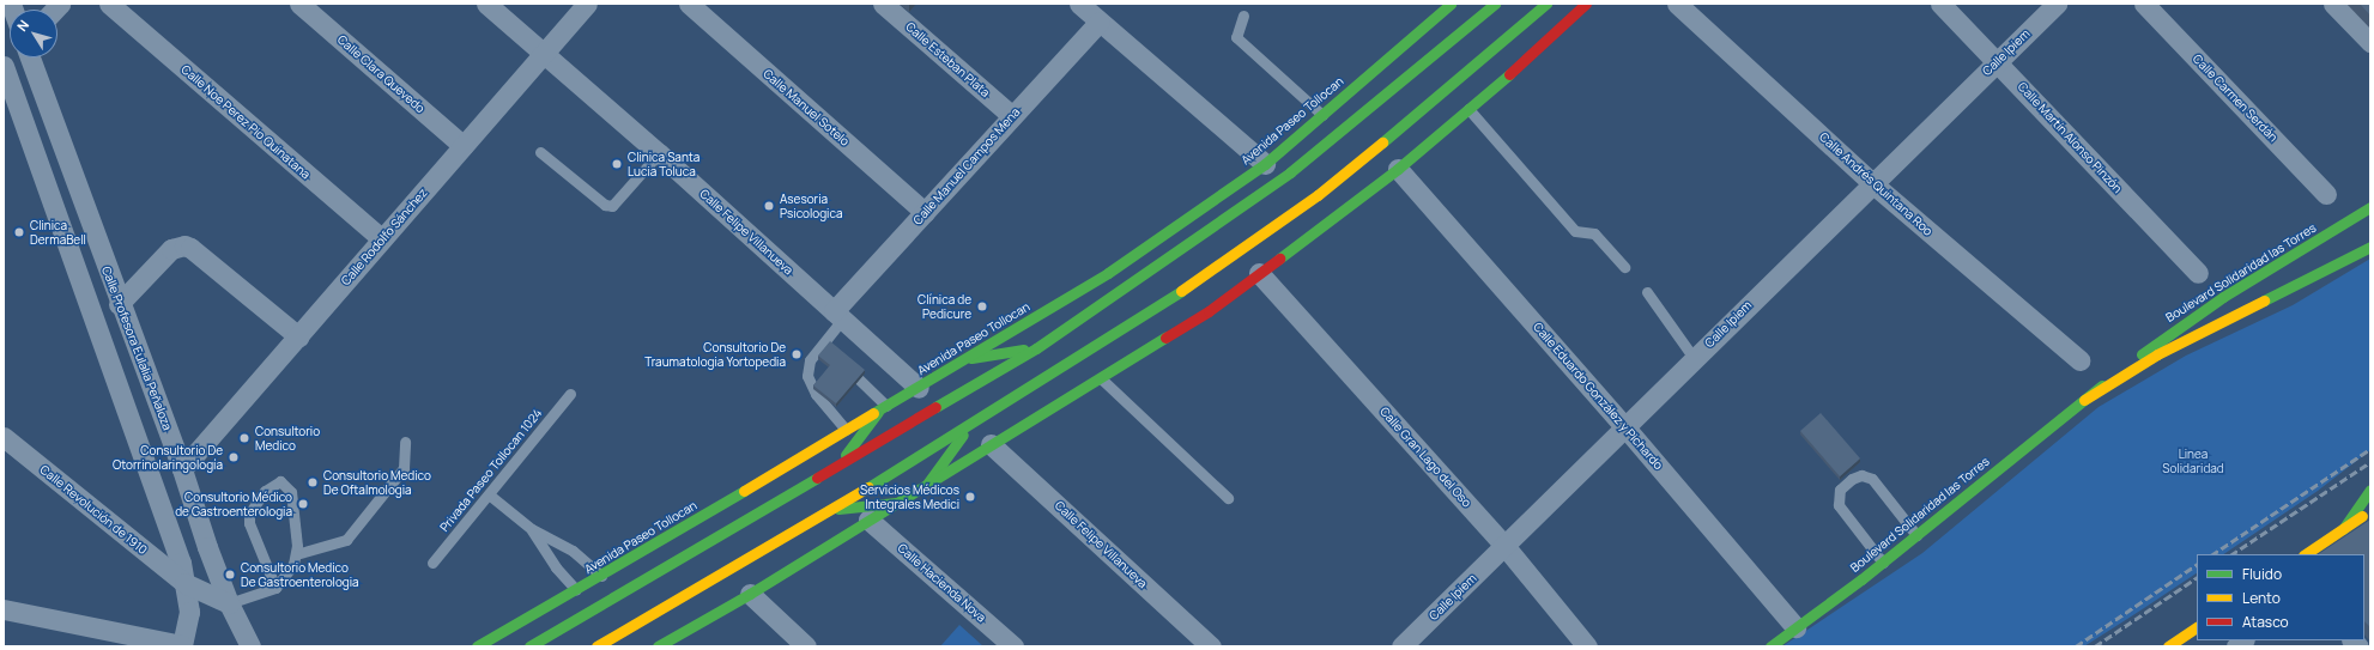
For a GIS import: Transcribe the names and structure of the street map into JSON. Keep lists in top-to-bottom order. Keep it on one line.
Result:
{"streets":{"main road":["Avenida Paseo Tollocan","Boulevard Solidaridad las Torres"],"street":["Calle Ipiem","Calle Esteban Plata","Calle Clara Quevedo","Calle Carmen Serdán","Calle Manuel Sotelo","Calle Noe Perez Pio Quinatana","Calle Martín Alonso Pinzón","Calle Manuel Campos Mena","Calle Andrés Quintana Roo","Calle Felipe Villanueva","Calle Rodolfo Sánchez","Calle Profesora Eulalia Peñaloza","Calle Eduardo González y Pichardo","Calle Gran Lago del Oso","Calle Revolución de 1910","Calle Hacienda Nova"],"lane":["Privada Paseo Tollocan 1024"]},"crossings":[["Calle Ipiem","Calle Martín Alonso Pinzón"],["Calle Ipiem","Calle Andrés Quintana Roo"],["Calle Ipiem","Calle Eduardo González y Pichardo"],["Calle Ipiem","Calle Gran Lago del Oso"],["Calle Esteban Plata","Calle Manuel Campos Mena"],["Calle Clara Quevedo","Calle Rodolfo Sánchez"],["Calle Manuel Sotelo","Calle Manuel Campos Mena"],["Avenida Paseo Tollocan","Calle Felipe Villanueva"],["Calle Noe Perez Pio Quinatana","Calle Rodolfo Sánchez"],["Calle Manuel Campos Mena","Calle Felipe Villanueva"],["Calle Felipe Villanueva","Calle Rodolfo Sánchez"],["Calle Rodolfo Sánchez","Calle Profesora Eulalia Peñaloza"],["Boulevard Solidaridad las Torres","Calle Eduardo González y Pichardo"],["Calle Profesora Eulalia Peñaloza","Calle Revolución de 1910"]],"parks":["Linea Solidaridad"],"places":["Clinica Santa Lucia Toluca","Asesoria Psicologica","Clinica DermaBell","Clínica de Pedicure","Consultorio De Traumatologia Yortopedia","Consultorio Medico","Consultorio De Otorrinolaringología","Consultorio Medico De Oftalmologia","Servicios Médicos Integrales Medici","Consultorio Médico de Gastroenterologia","Consultorio Medico De Gastroenterologia"],"legend":["Fluido","Lento","Atasco"],"north":"top left"}
